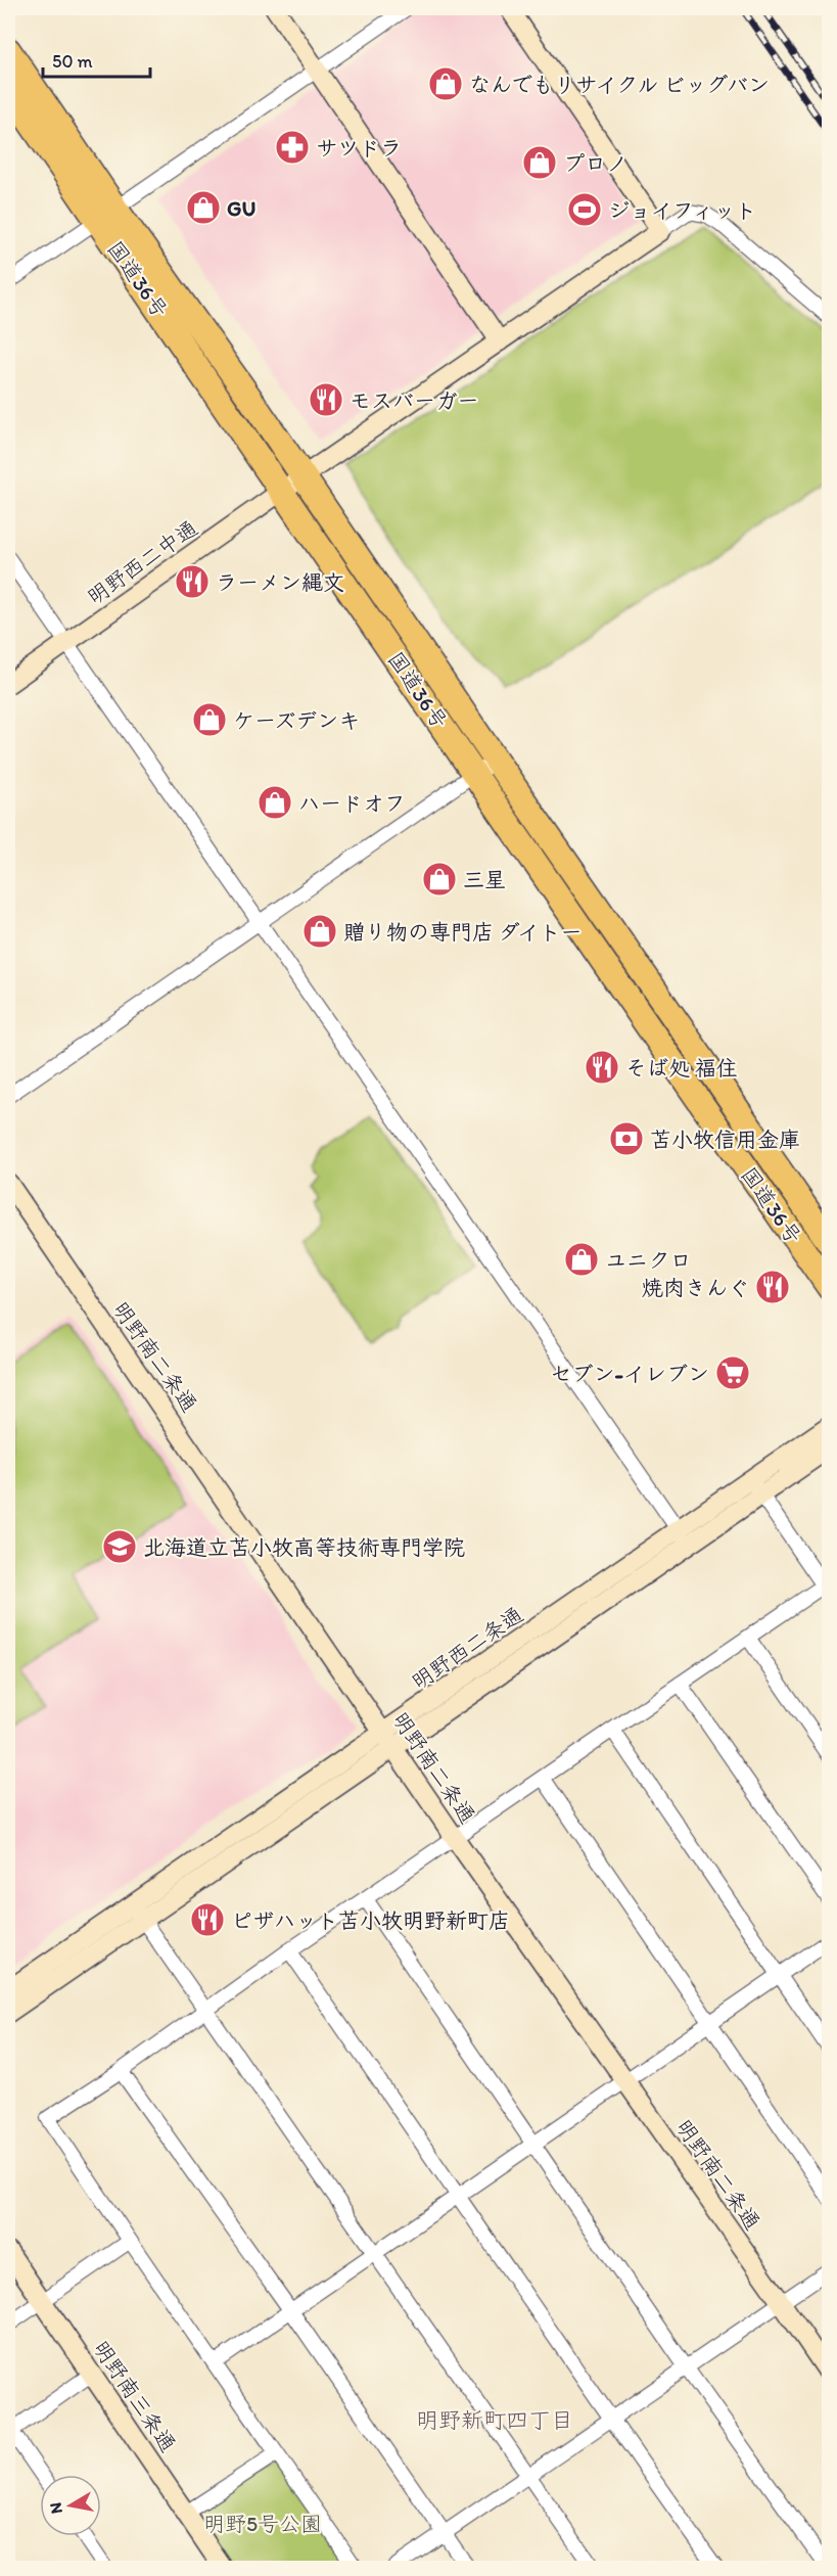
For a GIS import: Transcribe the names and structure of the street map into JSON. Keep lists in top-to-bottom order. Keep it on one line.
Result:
{"streets":{"highway":["国道36号"],"street":["明野西二中通","明野南二条通","明野西二条通","明野南三条通"]},"crossings":[["国道36号","明野西二中通"],["明野南二条通","明野西二条通"]],"districts":["明野新町四丁目"],"parks":["明野5号公園"],"places":{"shop":["なんでもリサイクル ビッグバン","プロノ","GU","ケーズデンキ","ハードオフ","三星","贈り物の専門店 ダイトー","ユニクロ"],"pharmacy":["サツドラ"],"sports":["ジョイフィット"],"restaurant":["モスバーガー","ラーメン縄文","そば処 福住","焼肉きんぐ","ピザハット苫小牧明野新町店"],"bank":["苫小牧信用金庫"],"supermarket":["セブン-イレブン"],"school or university":["北海道立苫小牧高等技術専門学院"]},"scale_bar":"50 m","north":"left"}
